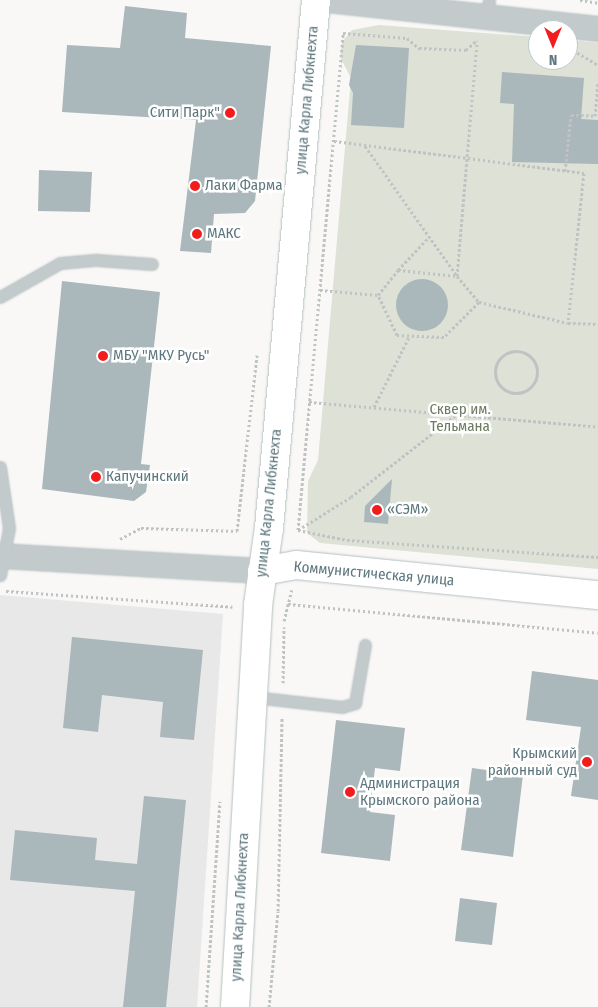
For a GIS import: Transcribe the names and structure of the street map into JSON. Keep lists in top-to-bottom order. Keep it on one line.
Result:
{"streets":{"main road":["улица Карла Либкнехта","Коммунистическая улица"]},"crossings":[["улица Карла Либкнехта","Коммунистическая улица"]],"parks":["Сквер им. Тельмана"],"places":["Сити Парк\"","Лаки Фарма","МАКС","МБУ \"МКУ Русь\"","Капучинский","«СЭМ»","Крымский районный суд","Администрация Крымского района"],"north":"bottom"}
